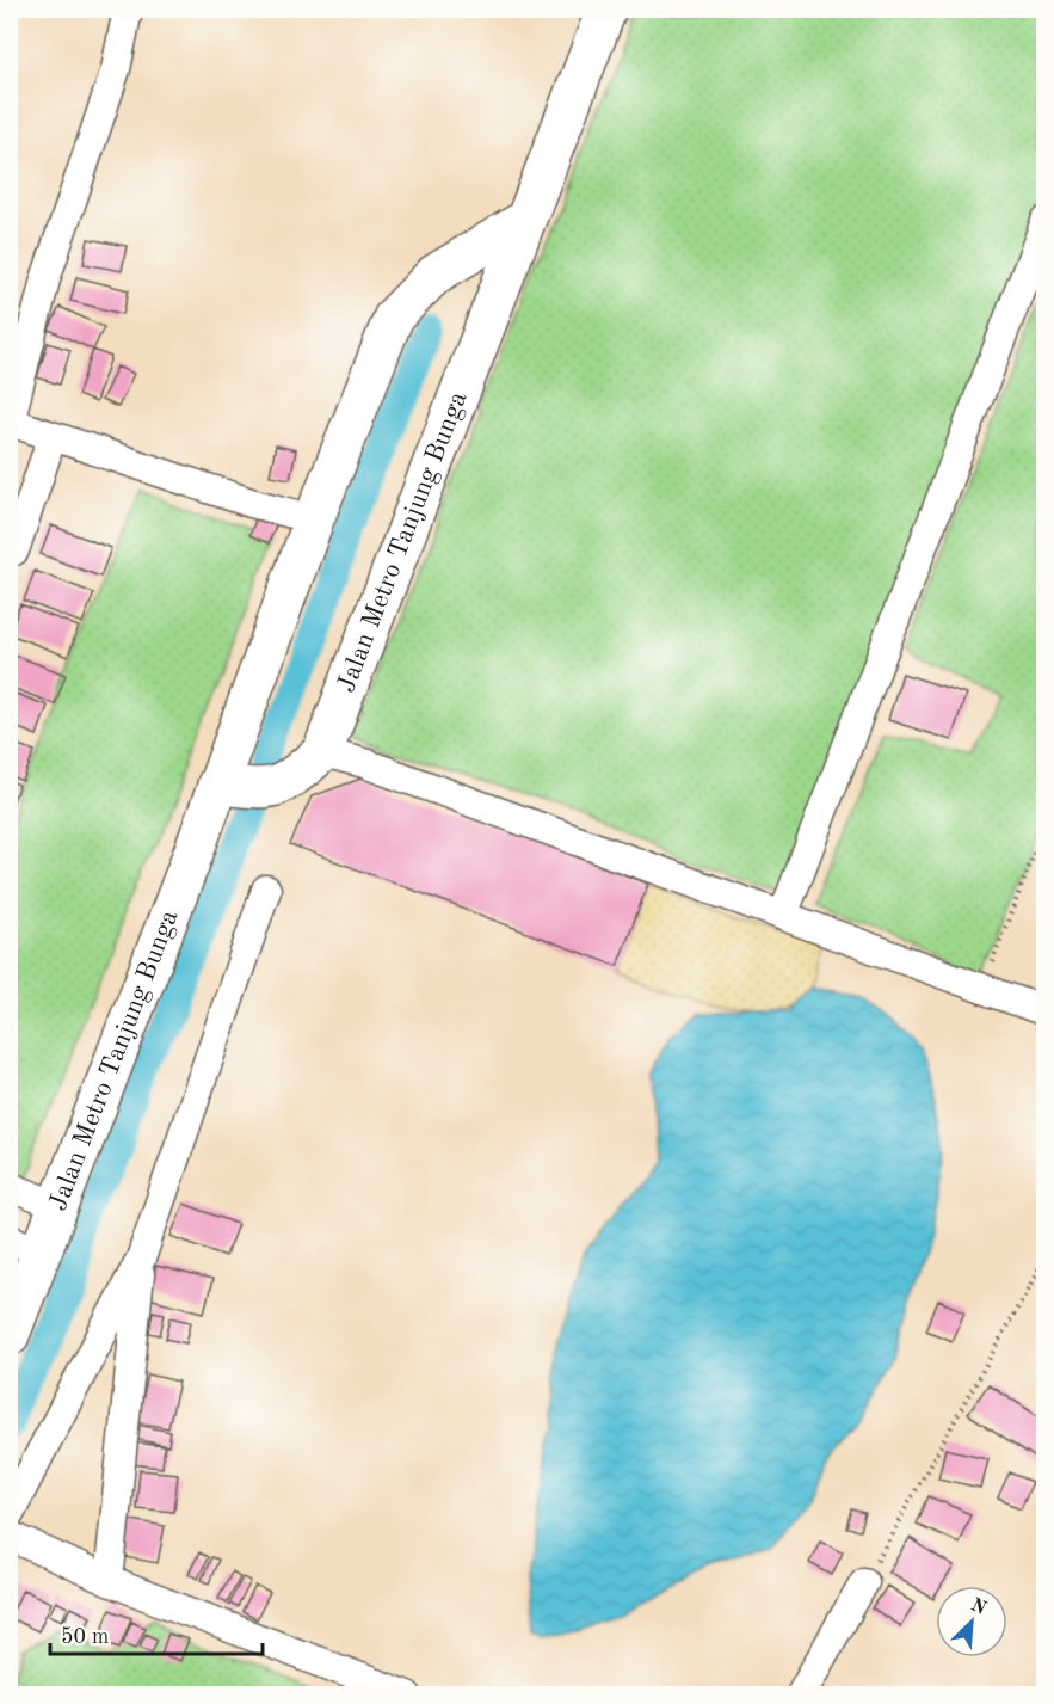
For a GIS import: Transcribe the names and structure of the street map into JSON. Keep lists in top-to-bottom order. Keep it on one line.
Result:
{"streets":{"main road":["Jalan Metro Tanjung Bunga"]},"scale_bar":"50 m","north":"top right"}
